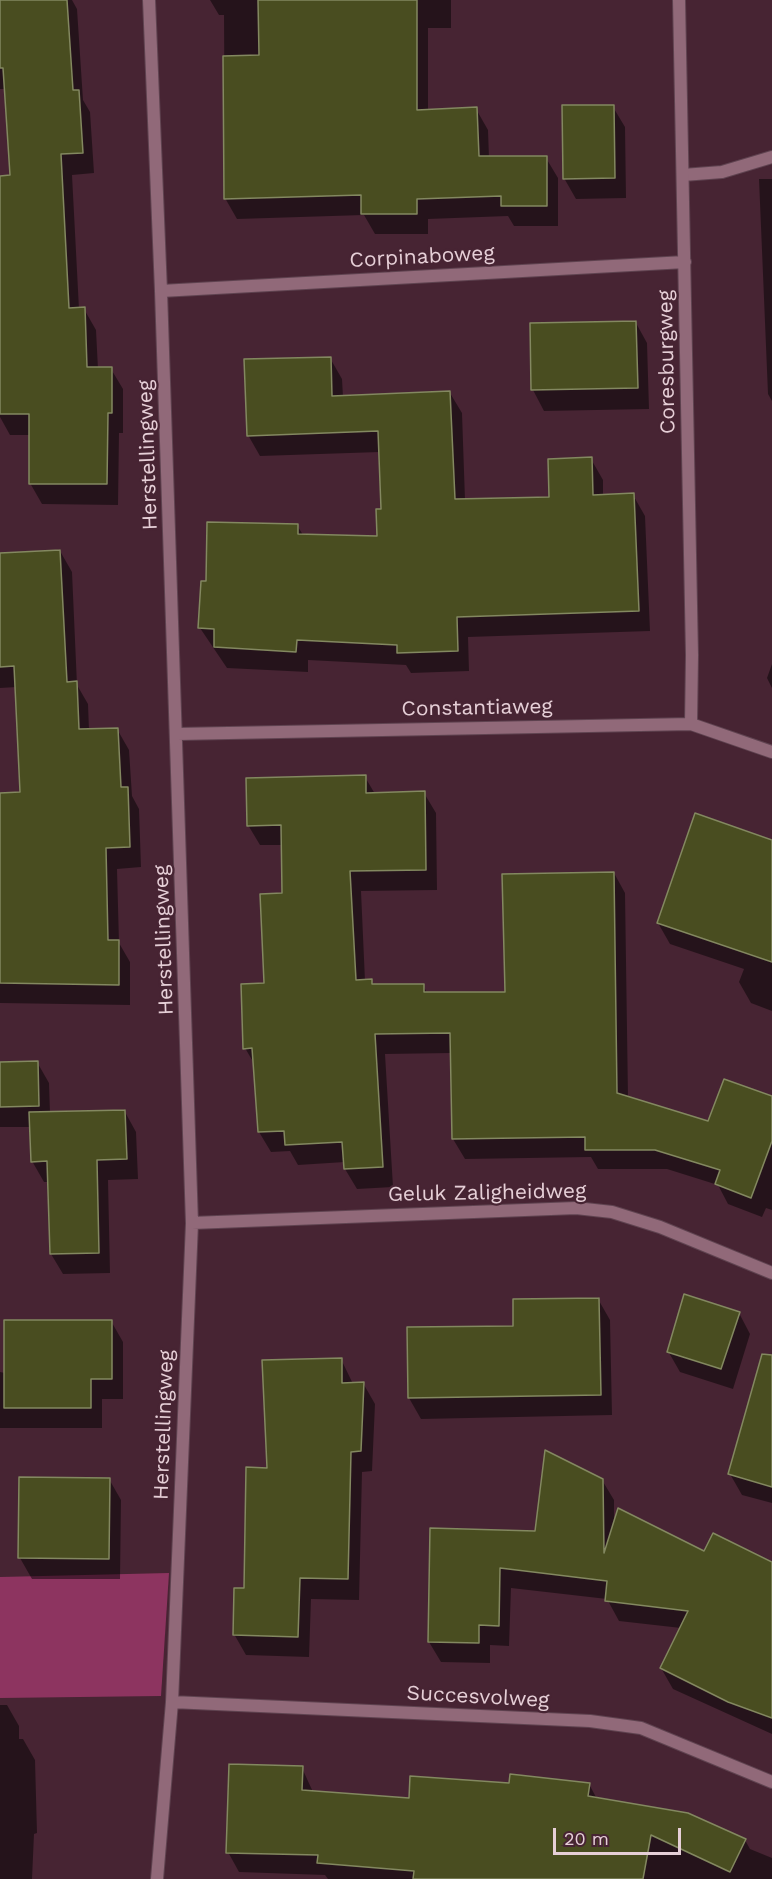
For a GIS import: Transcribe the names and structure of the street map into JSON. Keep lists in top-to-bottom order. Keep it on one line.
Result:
{"streets":{"street":["Corpinaboweg","Coresburgweg","Herstellingweg","Constantiaweg","Geluk Zaligheidweg","Succesvolweg"]},"crossings":[["Corpinaboweg","Coresburgweg"],["Corpinaboweg","Herstellingweg"],["Coresburgweg","Constantiaweg"],["Herstellingweg","Constantiaweg"],["Herstellingweg","Geluk Zaligheidweg"],["Herstellingweg","Succesvolweg"]],"scale_bar":"20 m"}
